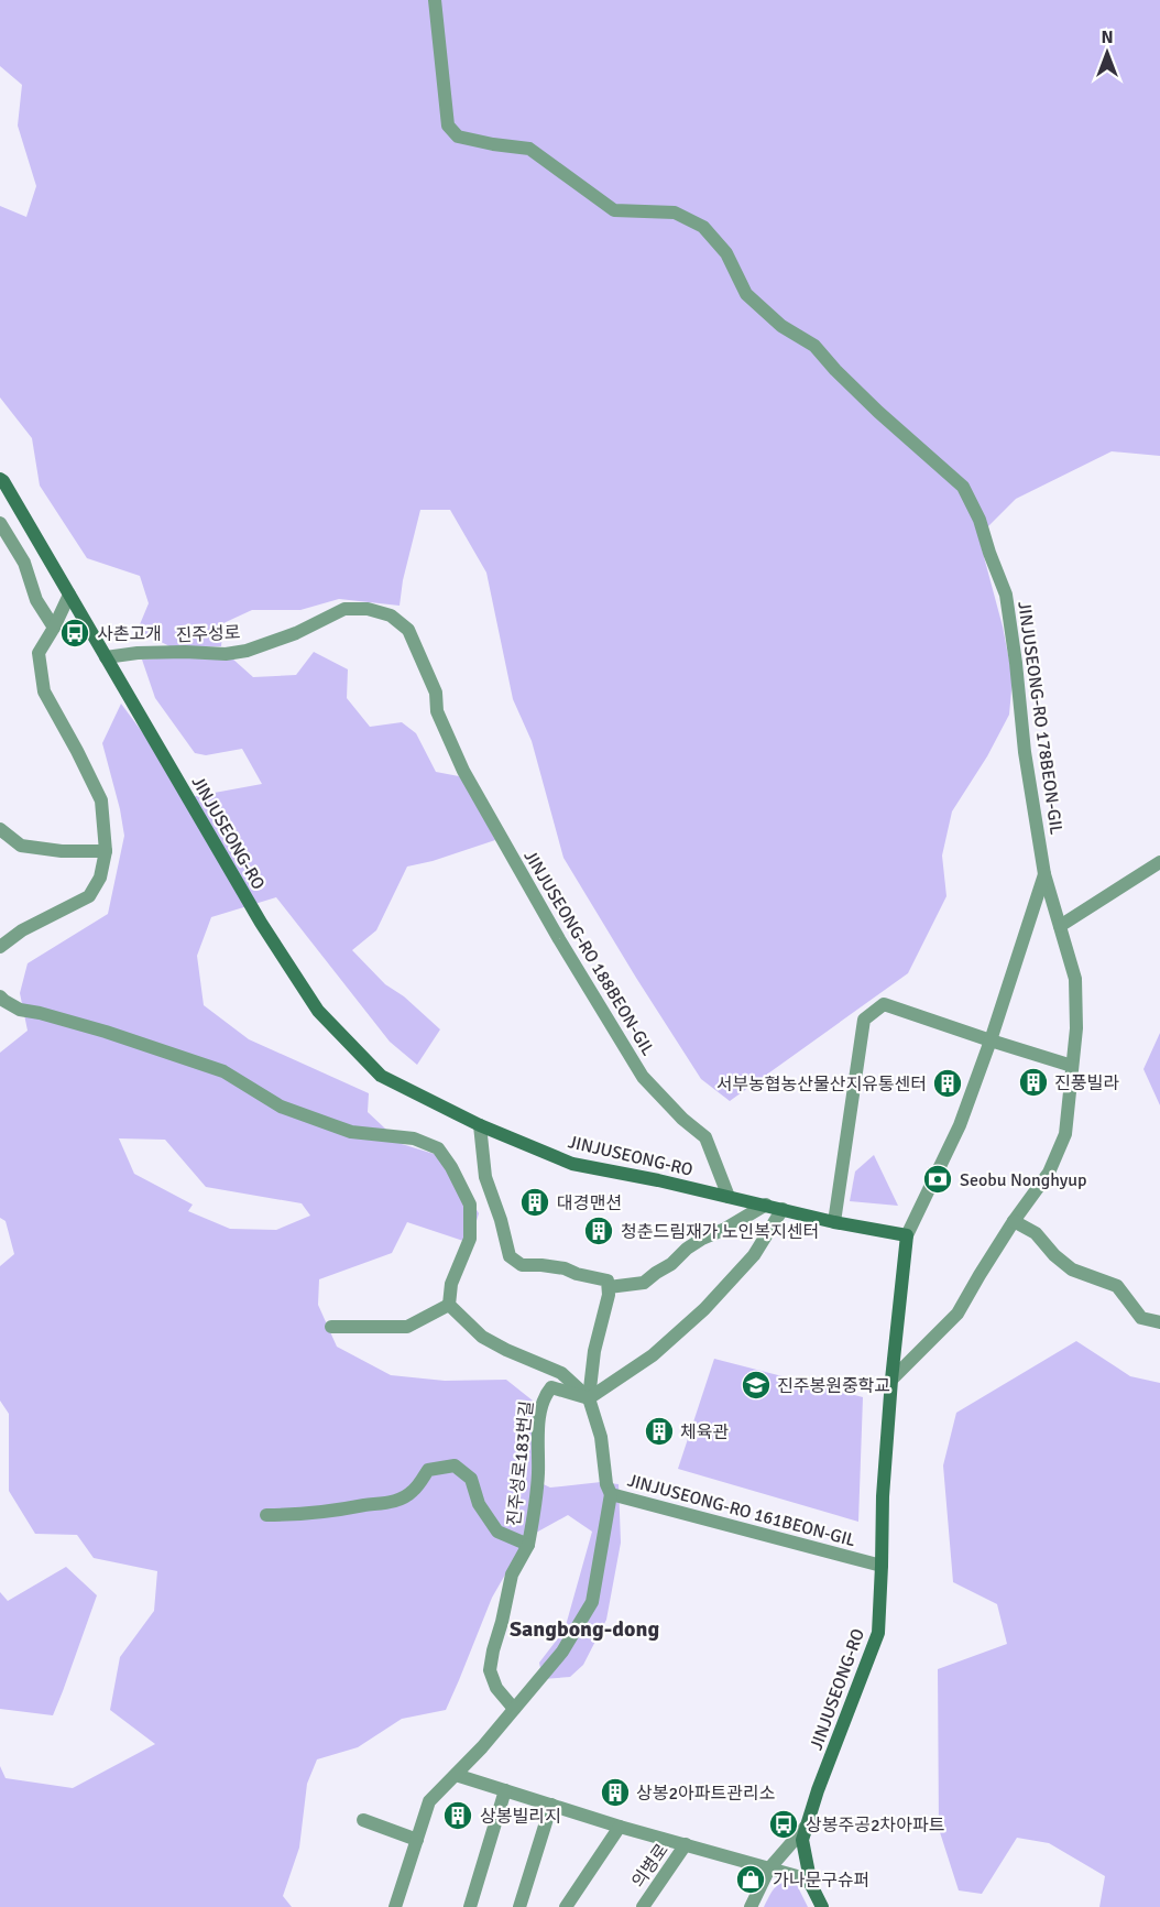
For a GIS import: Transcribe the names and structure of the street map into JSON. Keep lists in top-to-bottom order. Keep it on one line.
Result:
{"streets":{"main road":["JINJUSEONG-RO"],"street":["진주성로","JINJUSEONG-RO 178BEON-GIL","JINJUSEONG-RO 188BEON-GIL","진주성로183번길","JINJUSEONG-RO 161BEON-GIL","의병로"]},"crossings":[["진주성로","JINJUSEONG-RO"],["진주성로","JINJUSEONG-RO 188BEON-GIL"],["JINJUSEONG-RO 178BEON-GIL","JINJUSEONG-RO"],["JINJUSEONG-RO","JINJUSEONG-RO 188BEON-GIL"],["JINJUSEONG-RO","JINJUSEONG-RO 161BEON-GIL"],["진주성로183번길","JINJUSEONG-RO 161BEON-GIL"]],"districts":["Sangbong-dong"],"places":{"bus stop":["사촌고개","상봉주공2차아파트"],"building":["진풍빌라","서부농협농산물산지유통센터","대경맨션","청춘드림재가 노인복지센터","체육관","상봉2아파트관리소","상봉빌리지"],"bank":["Seobu Nonghyup"],"school or university":["진주봉원중학교"],"shop":["가나문구슈퍼"]},"north":"top"}
